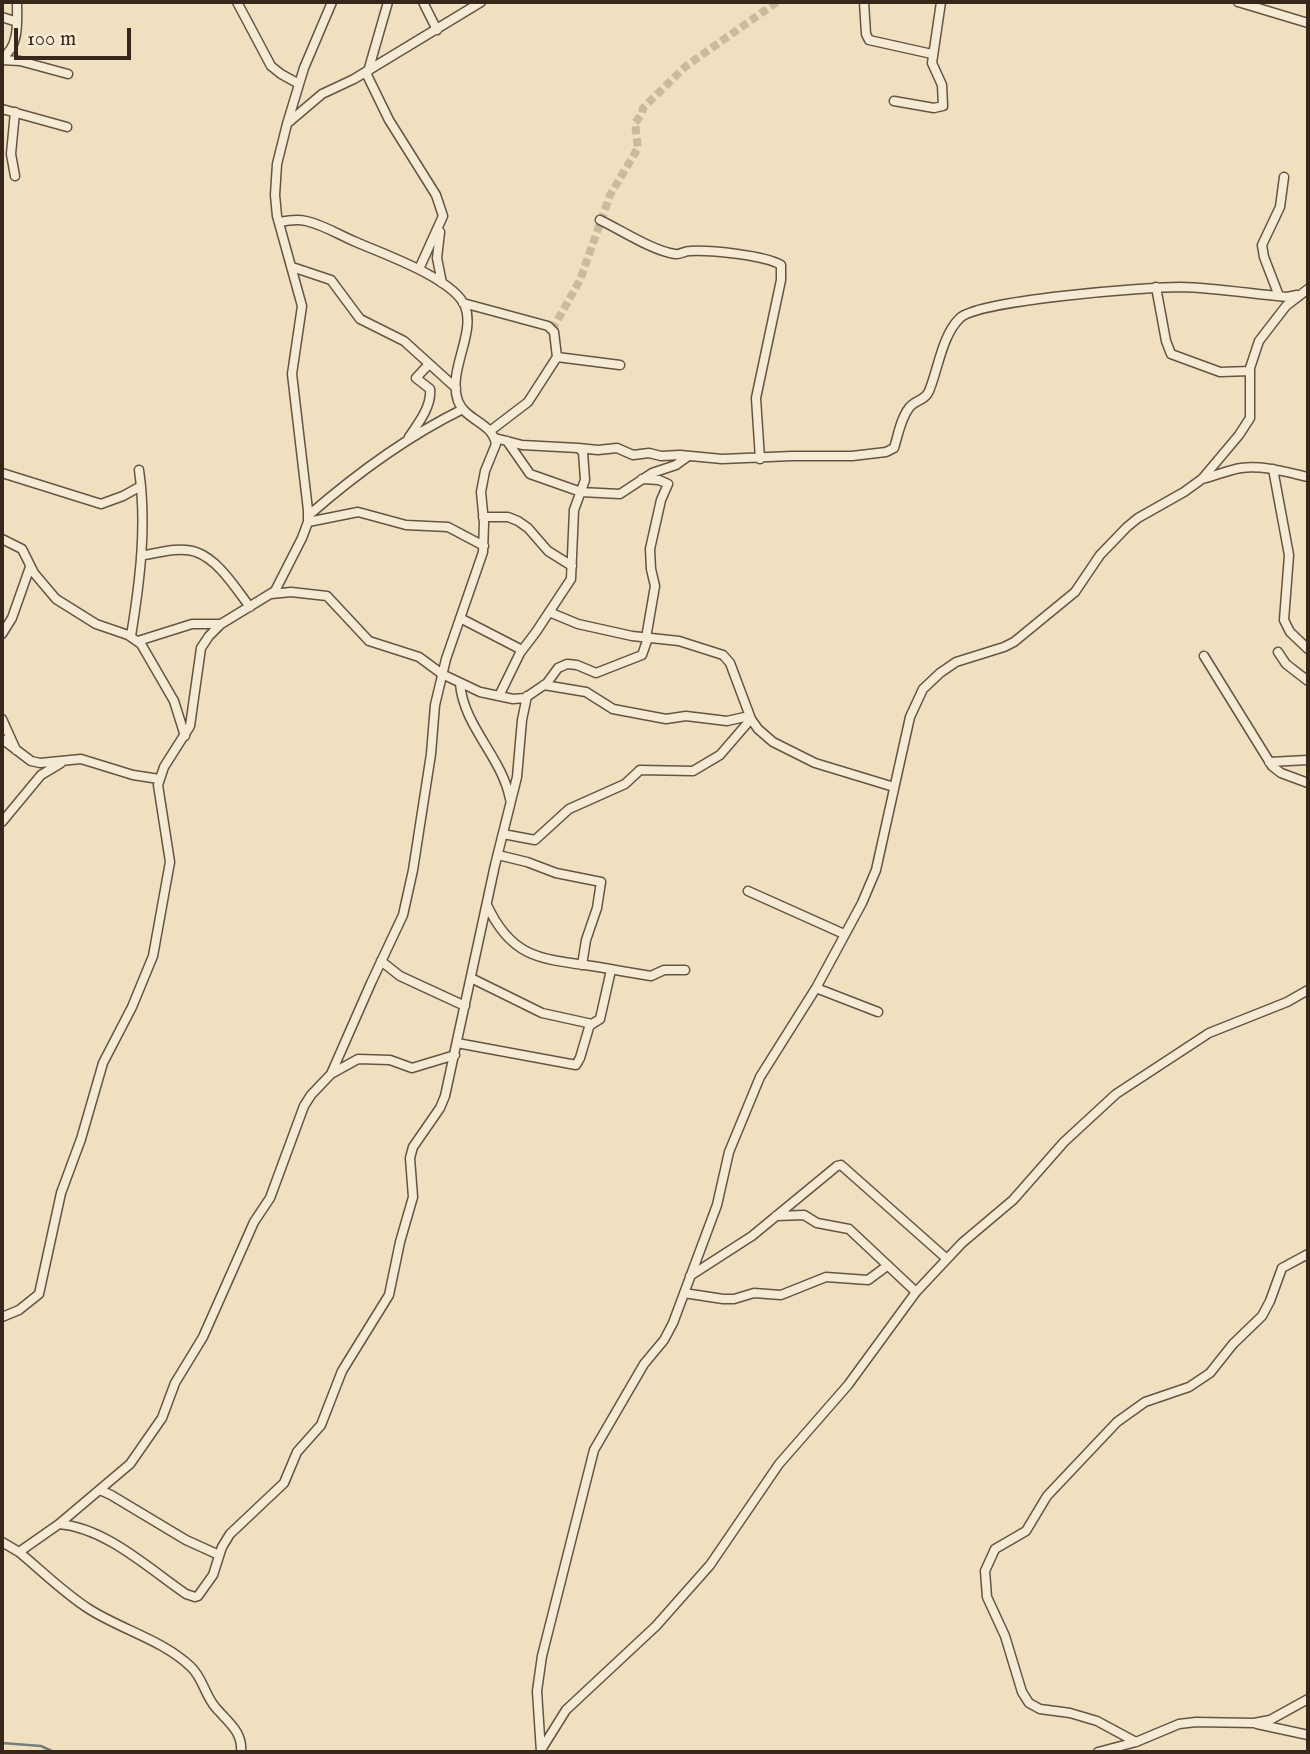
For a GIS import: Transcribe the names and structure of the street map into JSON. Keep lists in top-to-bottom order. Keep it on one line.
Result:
{"scale_bar":"100 m"}
